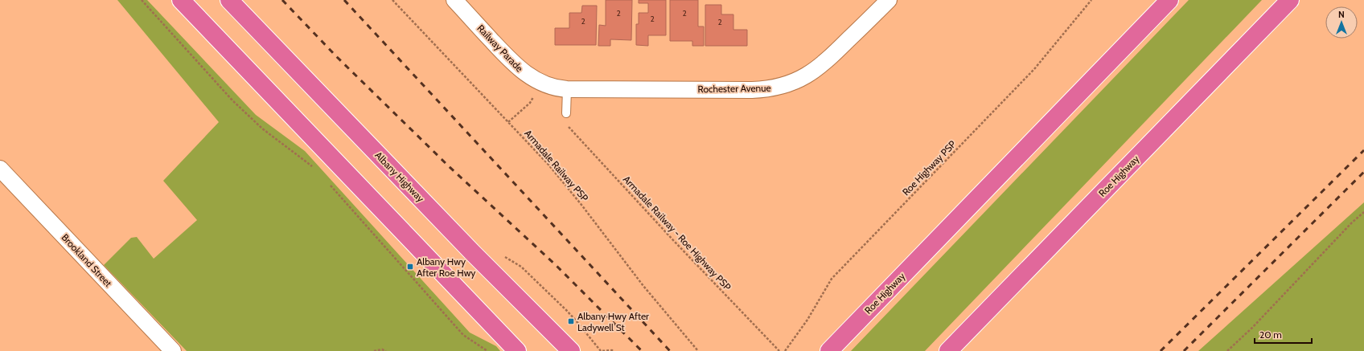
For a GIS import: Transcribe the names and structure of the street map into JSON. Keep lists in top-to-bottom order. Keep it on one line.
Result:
{"streets":{"highway":["Roe Highway","Albany Highway"],"street":["Railway Parade","Rochester Avenue","Brookland Street"],"path":["Armadale Railway PSP","Roe Highway PSP","Armadale Railway - Roe Highway PSP"]},"crossings":[["Railway Parade","Rochester Avenue"]],"places":{"transit":["Albany Hwy After Roe Hwy","Albany Hwy After Ladywell St"]},"house_numbers":["2","2","2","2","2"],"scale_bar":"20 m","north":"top"}
